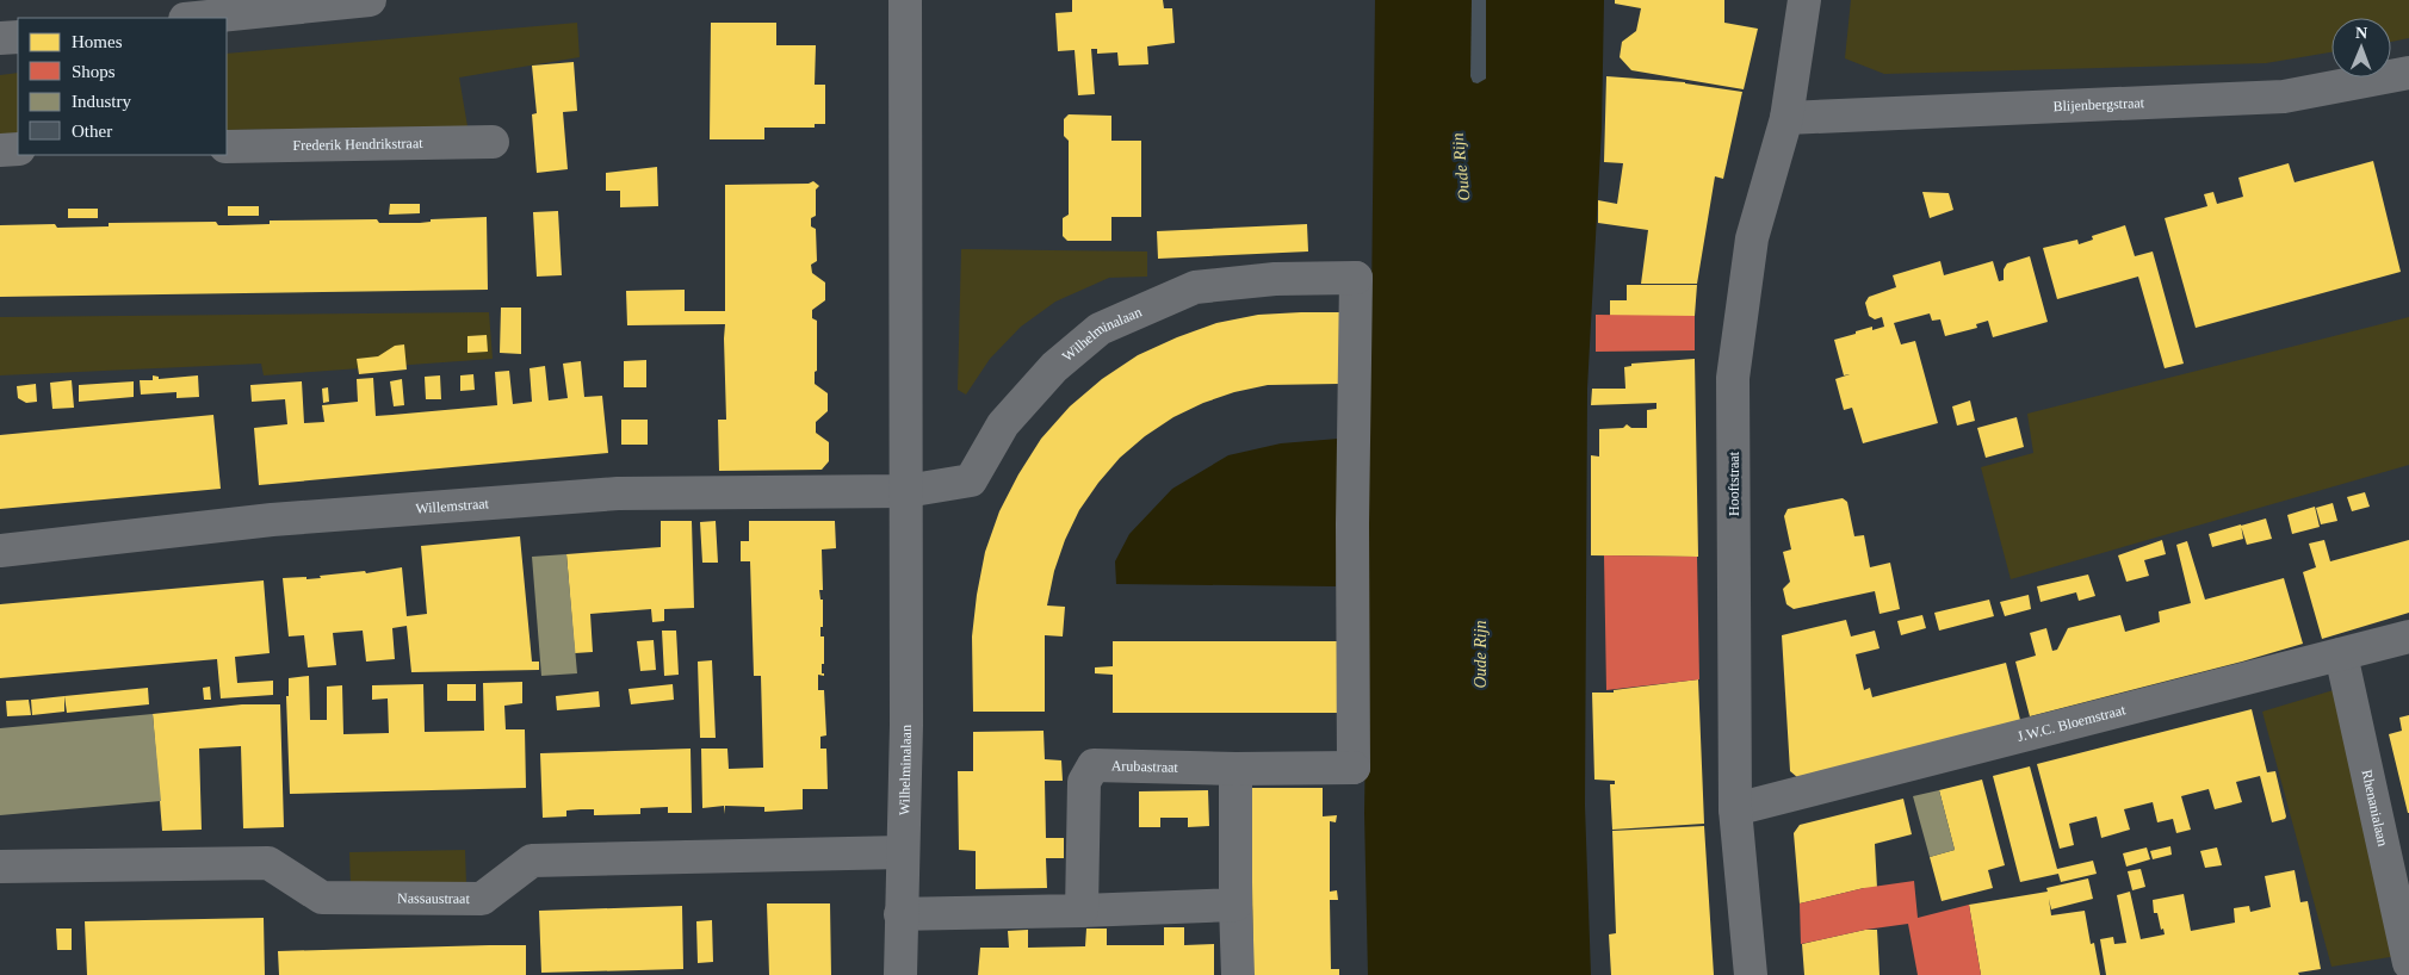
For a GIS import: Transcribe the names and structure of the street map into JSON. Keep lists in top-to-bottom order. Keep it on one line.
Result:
{"streets":{"street":["Blijenbergstraat","Frederik Hendrikstraat","Wilhelminalaan","Hooftstraat","Willemstraat","J.W.C. Bloemstraat","Arubastraat","Rhenanialaan","Nassaustraat"]},"crossings":[["Blijenbergstraat","Hooftstraat"],["Wilhelminalaan","Willemstraat"],["Wilhelminalaan","Arubastraat"],["Wilhelminalaan","Nassaustraat"],["Hooftstraat","J.W.C. Bloemstraat"],["J.W.C. Bloemstraat","Rhenanialaan"]],"water":["Oude Rijn"],"legend":["Homes","Shops","Industry","Other"],"north":"top"}
